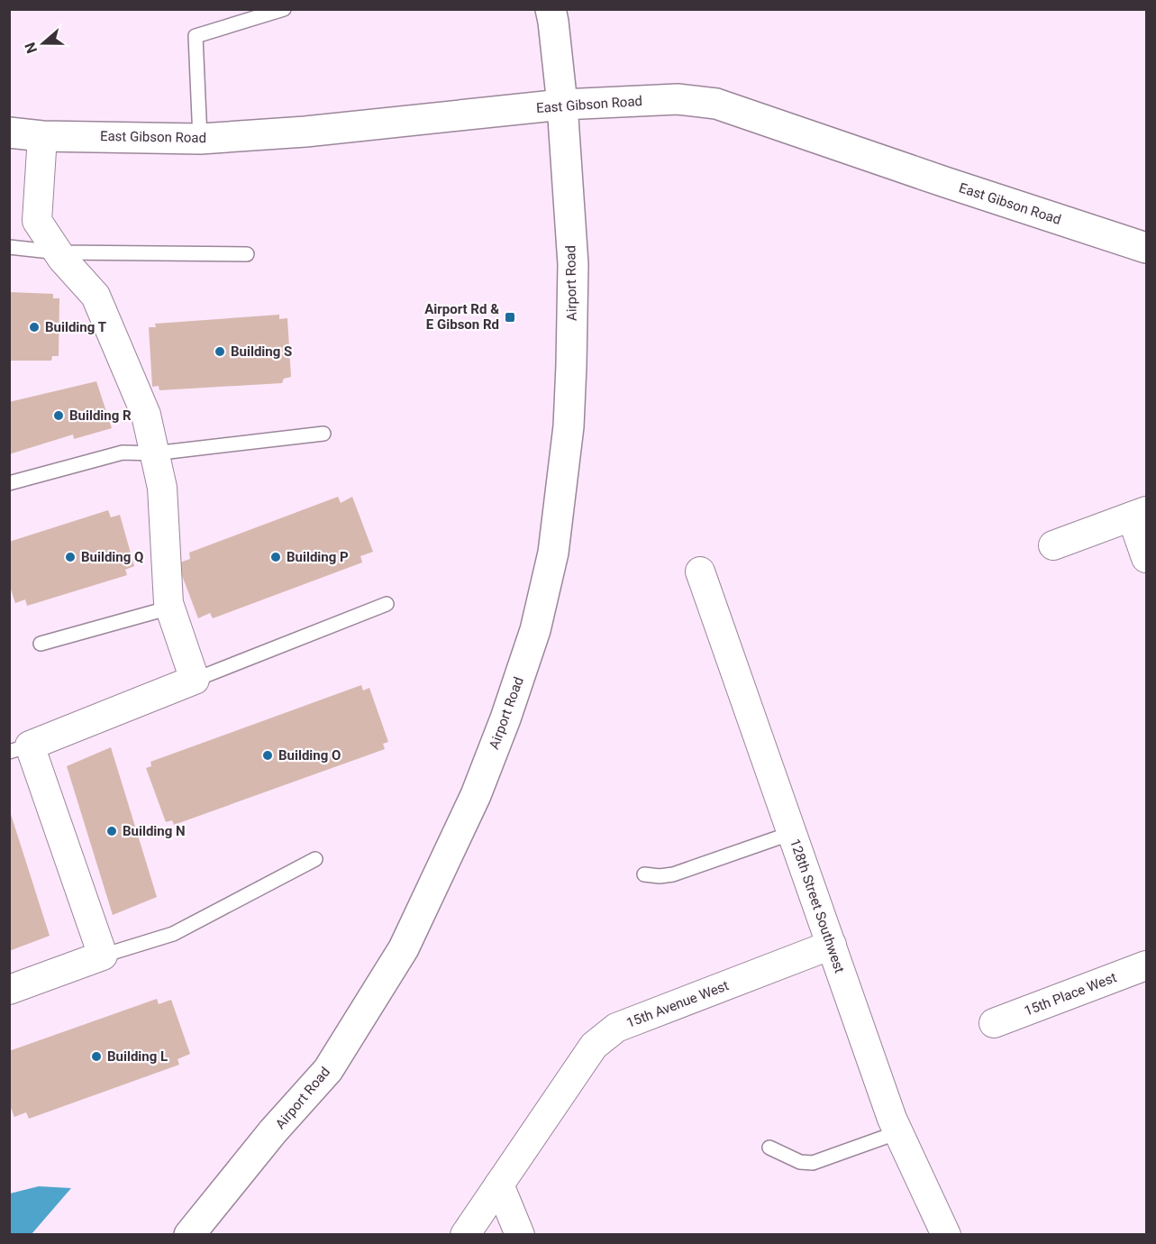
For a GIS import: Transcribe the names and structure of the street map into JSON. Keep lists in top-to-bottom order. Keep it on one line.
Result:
{"streets":{"main road":["East Gibson Road","Airport Road"],"street":["128th Street Southwest","15th Place West","15th Avenue West"]},"crossings":[["East Gibson Road","Airport Road"],["128th Street Southwest","15th Avenue West"]],"places":{"transit":["Airport Rd & E Gibson Rd"],"other":["Building T","Building S","Building R","Building Q","Building P","Building O","Building N","Building L"]},"north":"left"}
